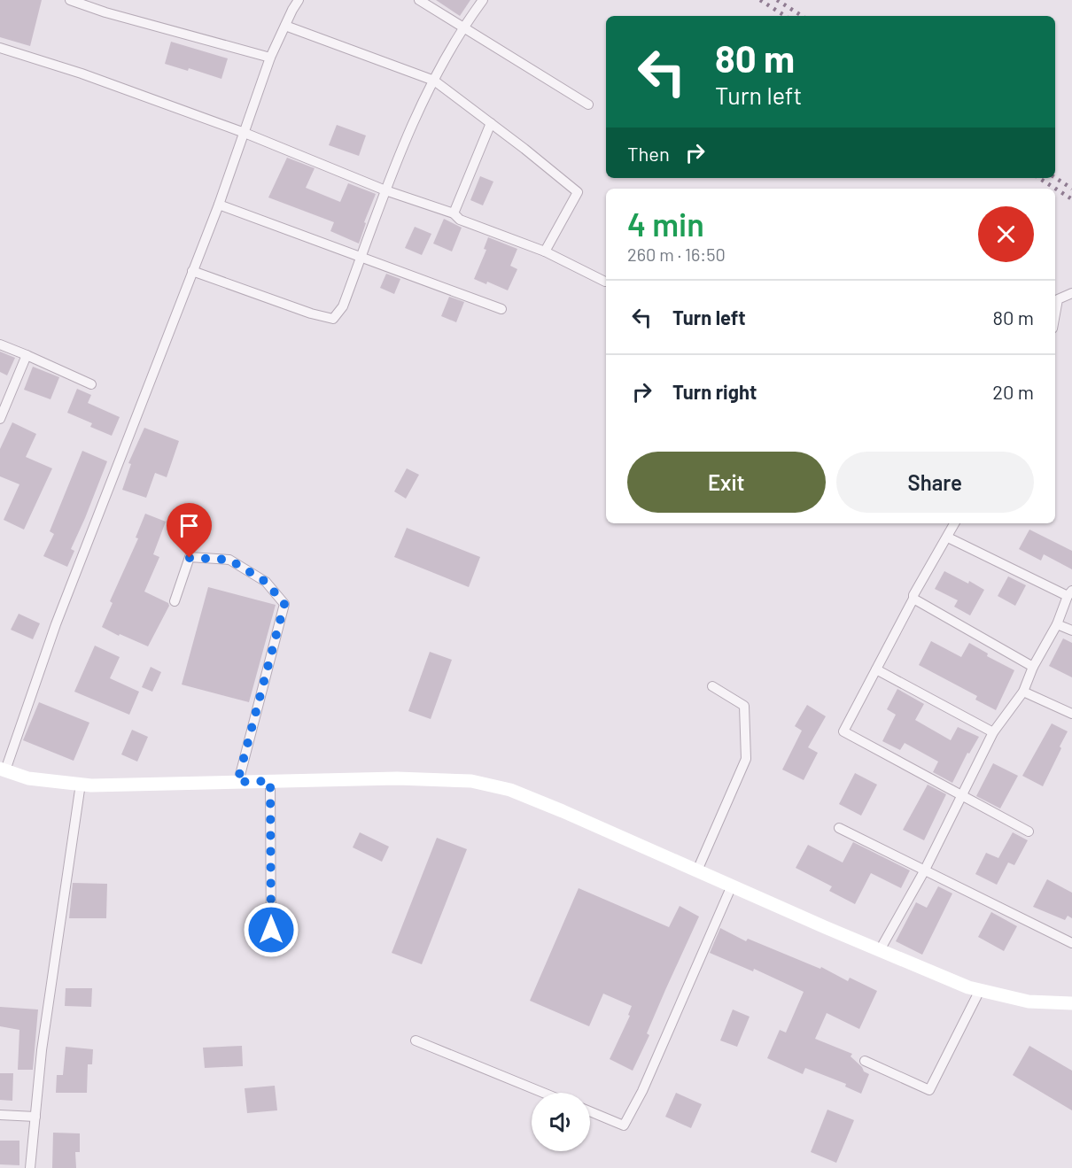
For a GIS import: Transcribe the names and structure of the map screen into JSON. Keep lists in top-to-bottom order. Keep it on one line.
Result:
{"page":{"turn":["80 m","Turn left"],"then":"Then","heading":["4 min","260 m · 16:50"],"list":[{"name":"Turn left","value":"80 m"},{"name":"Turn right","value":"20 m"}],"buttons":["Exit","Share"]}}
